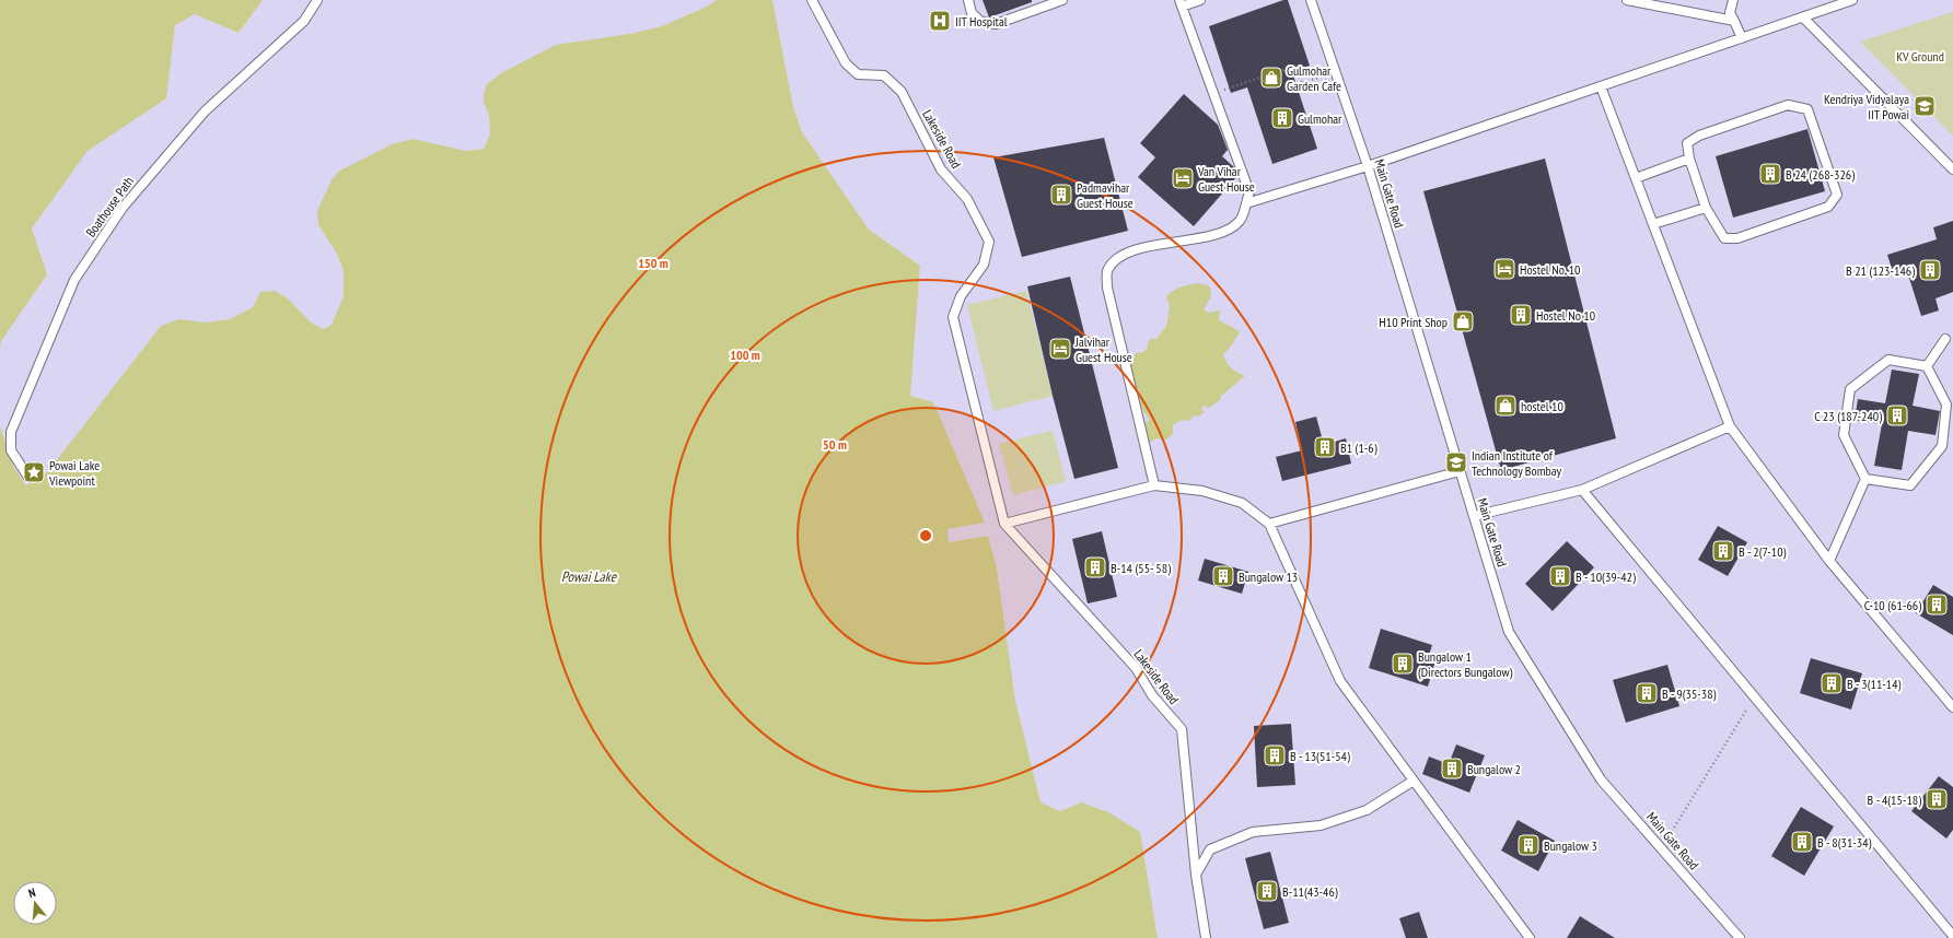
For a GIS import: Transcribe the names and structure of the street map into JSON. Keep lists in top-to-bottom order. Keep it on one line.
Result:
{"streets":{"lane":["Lakeside Road","Main Gate Road","Boathouse Path"]},"water":["Powai Lake"],"parks":["KV Ground"],"places":{"hospital":["IIT Hospital"],"shop":["Gulmohar Garden Cafe","H10 Print Shop","hostel 10"],"school or university":["Kendriya Vidyalaya IIT Powai","Indian Institute of Technology Bombay"],"building":["Gulmohar","B 24 (268-326)","Padmavihar Guest House","B 21 (123-146)","Hostel No 10","C 23 (187-240)","B1 (1-6)","B - 2(7-10)","B-14 (55- 58)","Bungalow 13","B - 10(39-42)","C-10 (61-66)","Bungalow 1 (Directors Bungalow)","B - 3(11-14)","B - 9(35-38)","B - 13(51-54)","Bungalow 2","B - 4(15-18)","B - 8(31-34)","Bungalow 3","B-11(43-46)"],"hotel":["Van Vihar Guest House","Hostel No. 10","Jalvihar Guest House"],"place":["Powai Lake Viewpoint"]},"north":"top","rings":["150 m","100 m","50 m"]}
